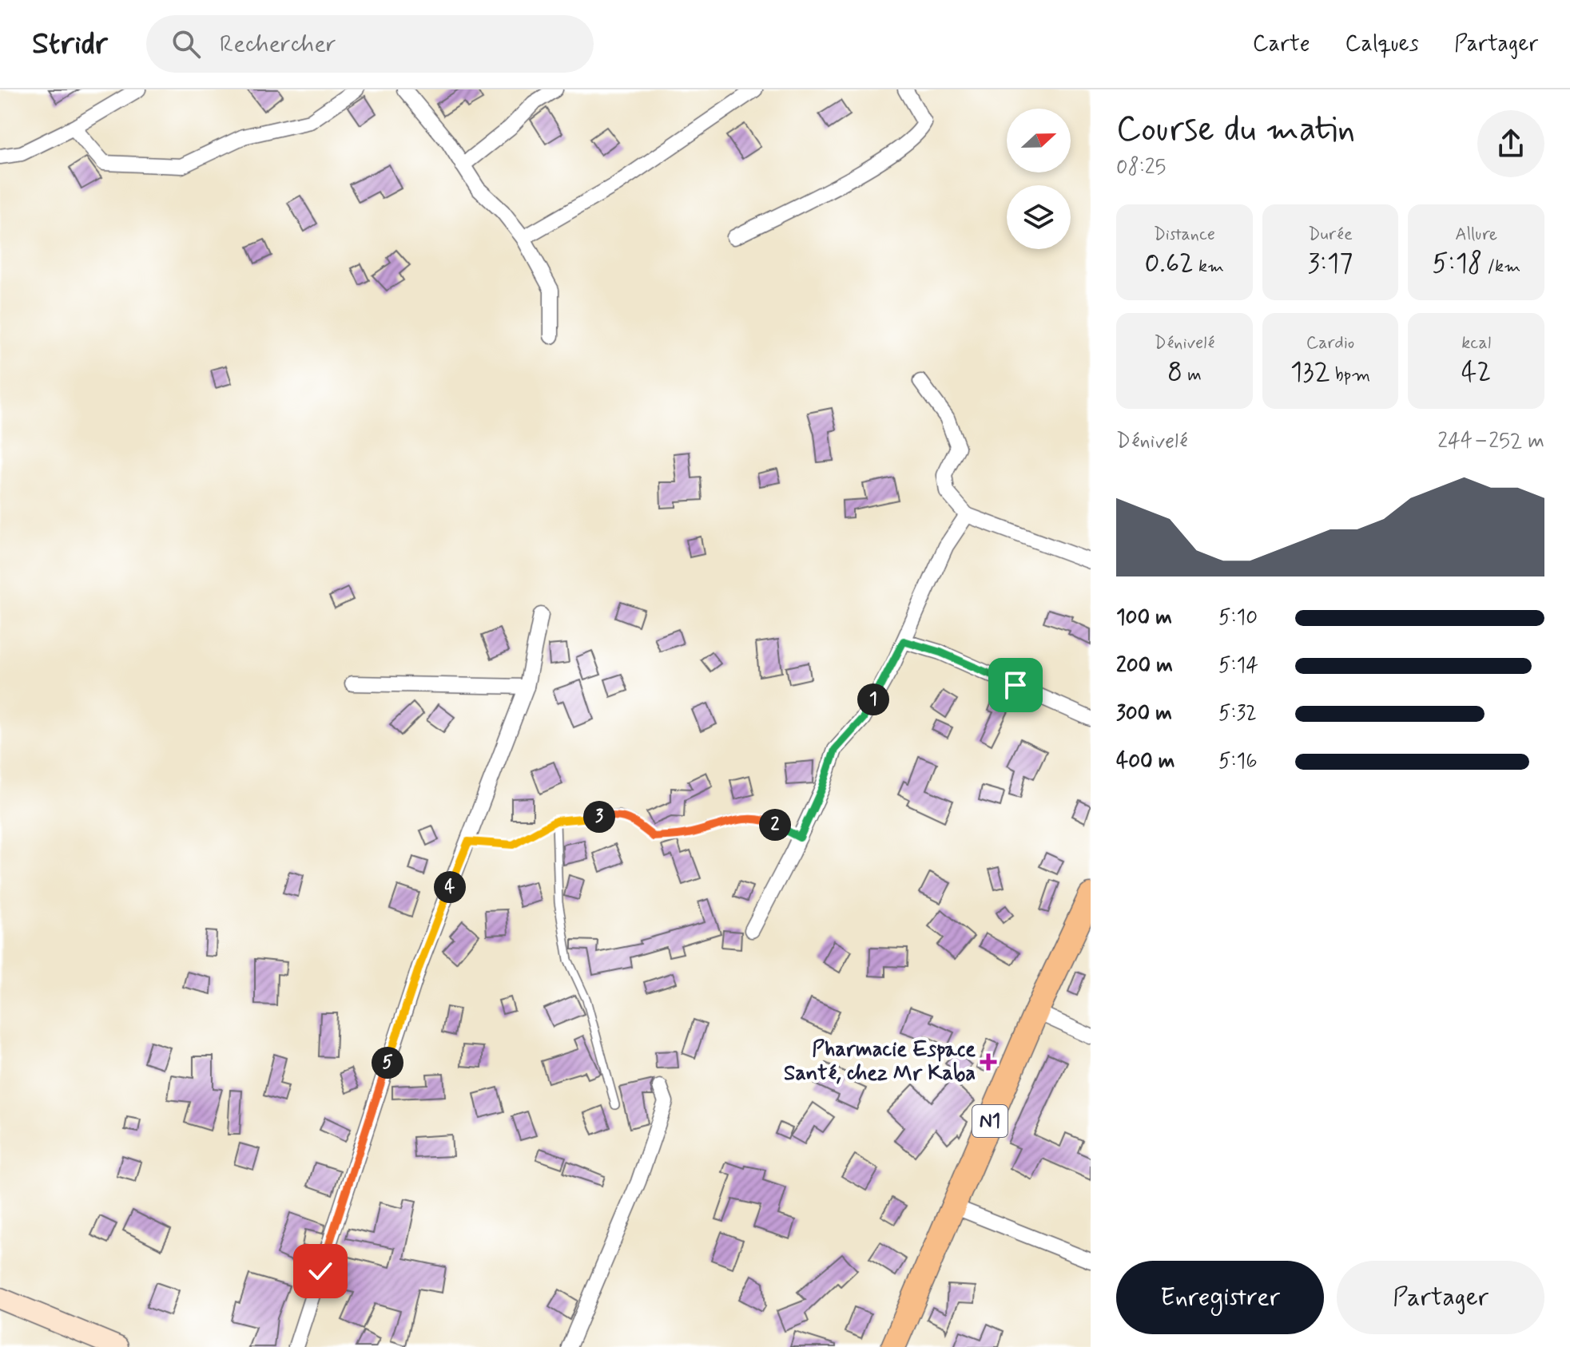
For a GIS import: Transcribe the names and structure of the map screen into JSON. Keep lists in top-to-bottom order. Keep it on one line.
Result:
{"streets":{"highway":["N1"]},"places":{"health":["Pharmacie Espace Santé, chez Mr Kaba"]},"north":"right","page":{"header":"Stridr","search":"Rechercher","nav":["Carte","Calques","Partager"],"heading":["Course du matin","08:25"],"stats":[["Distance","0.62 km"],["Durée","3:17"],["Allure","5:18 /km"],["Dénivelé","8 m"],["Cardio","132 bpm"],["kcal","42"]],"chart":["Dénivelé","244–252 m"],"list":[{"name":"100 m","note":"5:10"},{"name":"200 m","note":"5:14"},{"name":"300 m","note":"5:32"},{"name":"400 m","note":"5:16"}],"pins":["1","3","2","4","5"],"buttons":["Enregistrer","Partager"]}}
